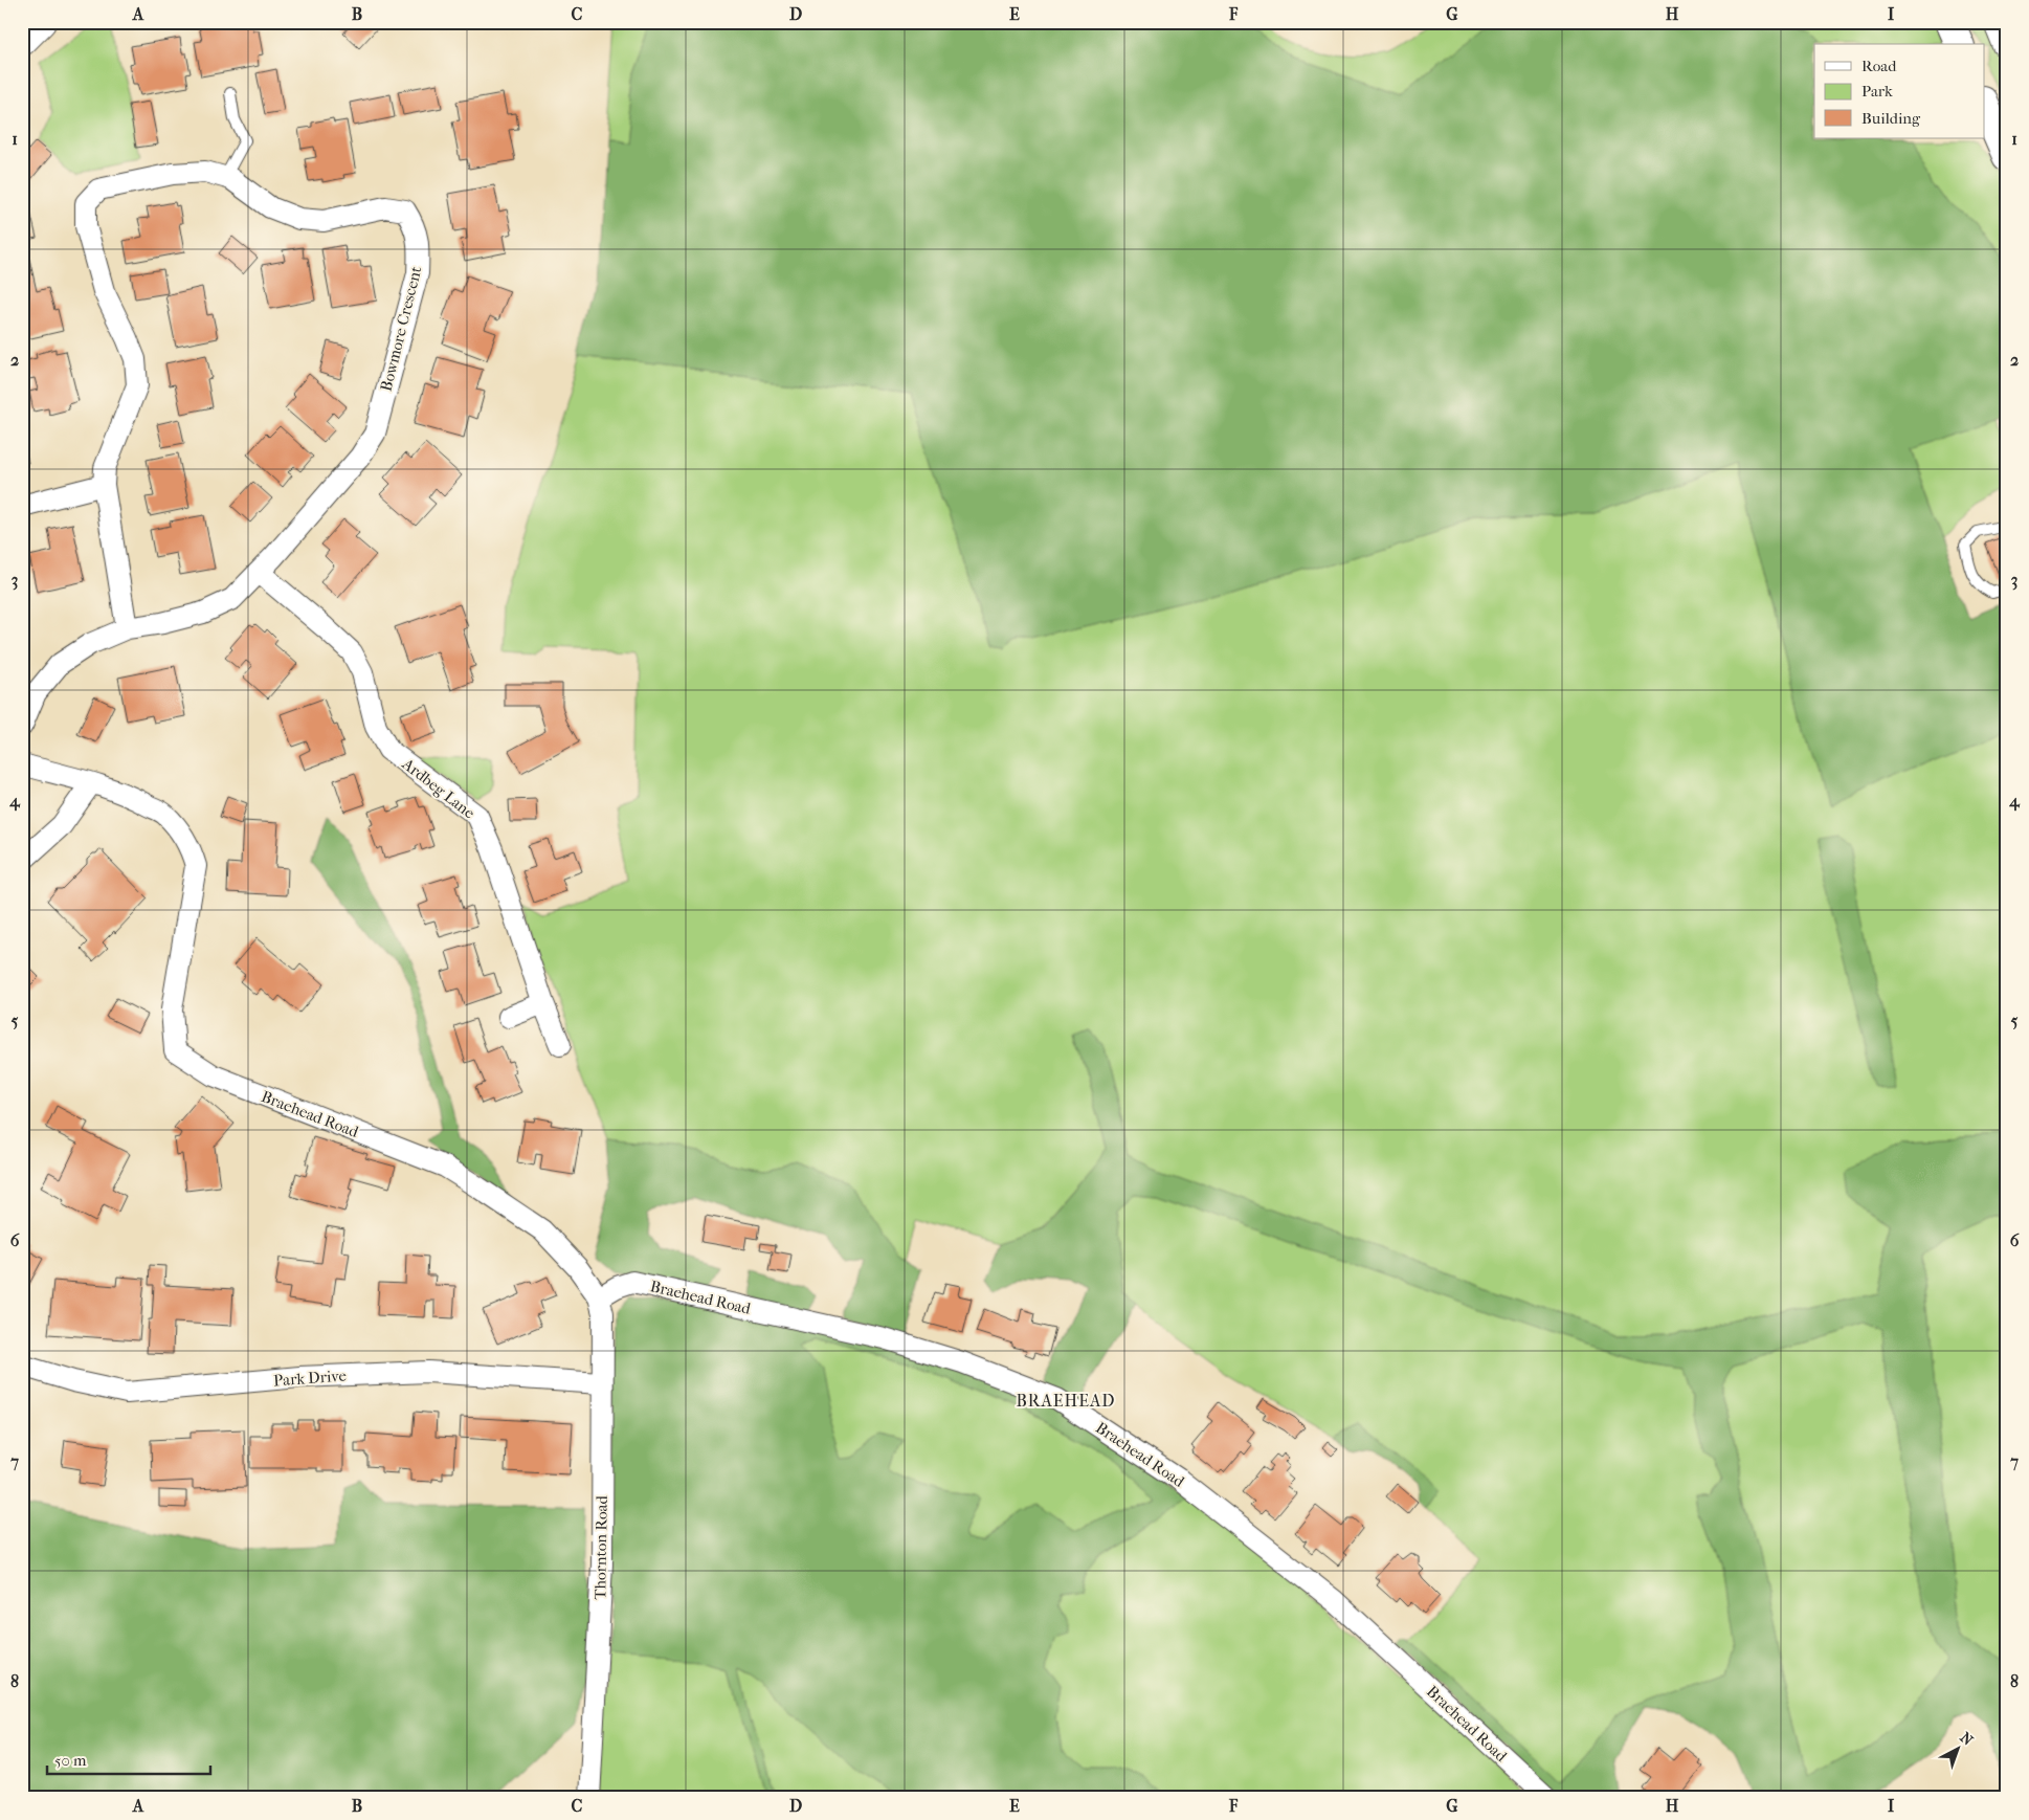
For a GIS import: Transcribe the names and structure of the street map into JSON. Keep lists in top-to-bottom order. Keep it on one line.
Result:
{"streets":{"street":["Bowmore Crescent","Ardbeg Lane","Braehead Road","Park Drive","Thornton Road"]},"crossings":[["Bowmore Crescent","Ardbeg Lane"],["Braehead Road","Thornton Road"],["Park Drive","Thornton Road"]],"districts":["BRAEHEAD"],"legend":["Road","Park","Building"],"scale_bar":"50 m","north":"top right","grid":{"columns":["A","B","C","D","E","F","G","H","I"],"rows":["1","2","3","4","5","6","7","8"]}}
